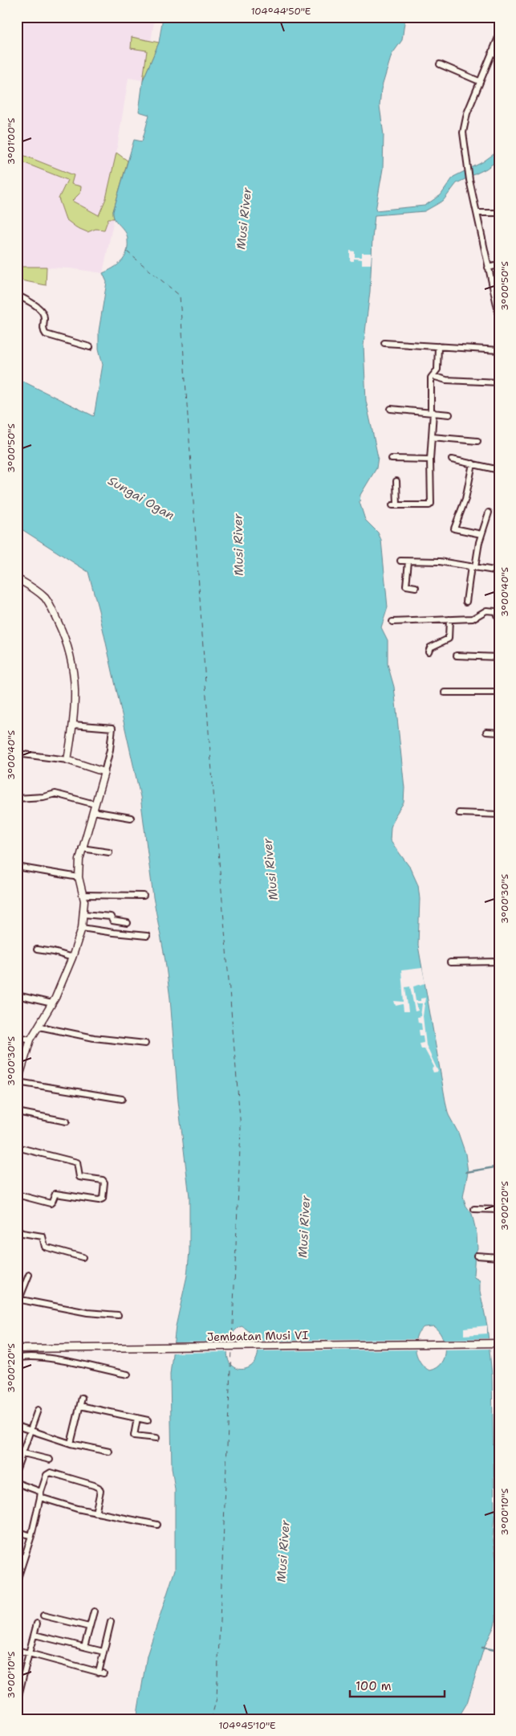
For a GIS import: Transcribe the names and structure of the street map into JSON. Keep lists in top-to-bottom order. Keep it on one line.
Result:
{"streets":{"street":["Jembatan Musi VI"]},"water":["Musi River","Sungai Ogan"],"scale_bar":"100 m","coordinates":["104°44'50\"E","3°01'00\"S","3°00'50\"S","3°00'40\"S","3°00'30\"S","3°00'20\"S","3°00'10\"S","104°45'10\"E"]}
